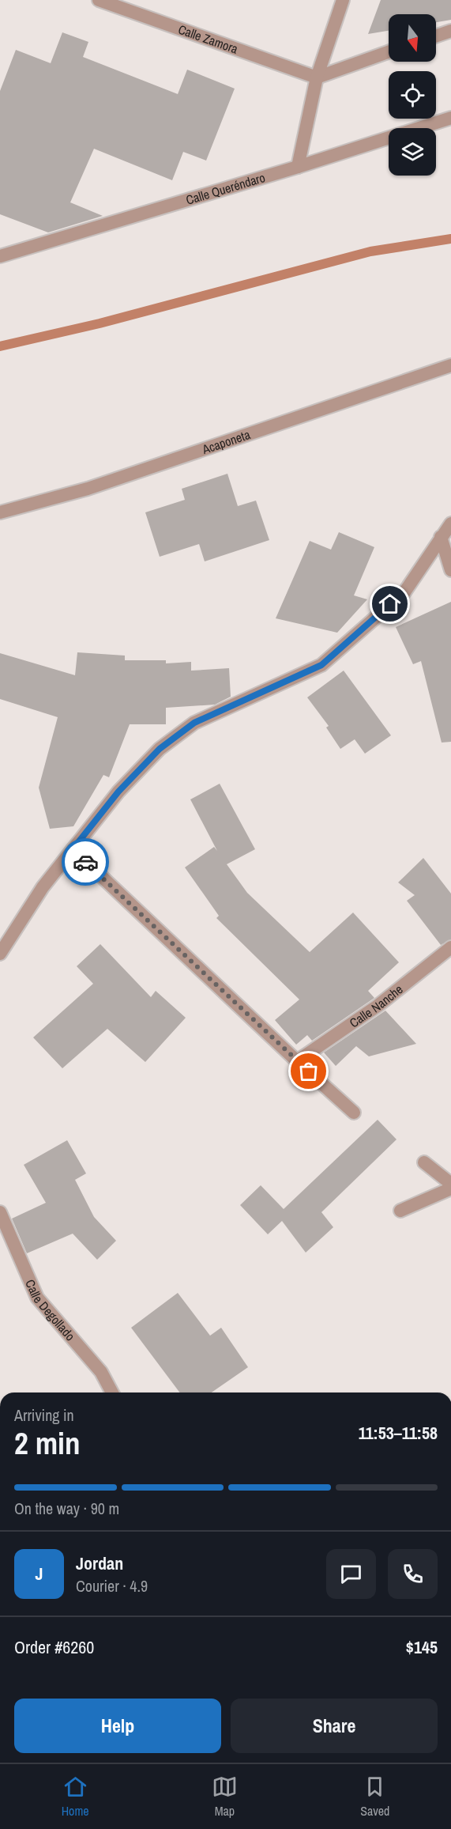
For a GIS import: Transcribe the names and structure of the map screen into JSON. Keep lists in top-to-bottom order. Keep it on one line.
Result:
{"streets":{"street":["Calle Zamora","Calle Queréndaro","Acaponeta","Calle Nanche","Calle Degollado"]},"north":"bottom","page":{"heading":["2 min","Arriving in","11:53–11:58"],"panel":["Jordan","Courier · 4.9","Order #6260","$145"],"bar":"On the way · 90 m","round":"J","buttons":["Help","Share"],"tabs":["Home","Map","Saved"]}}
